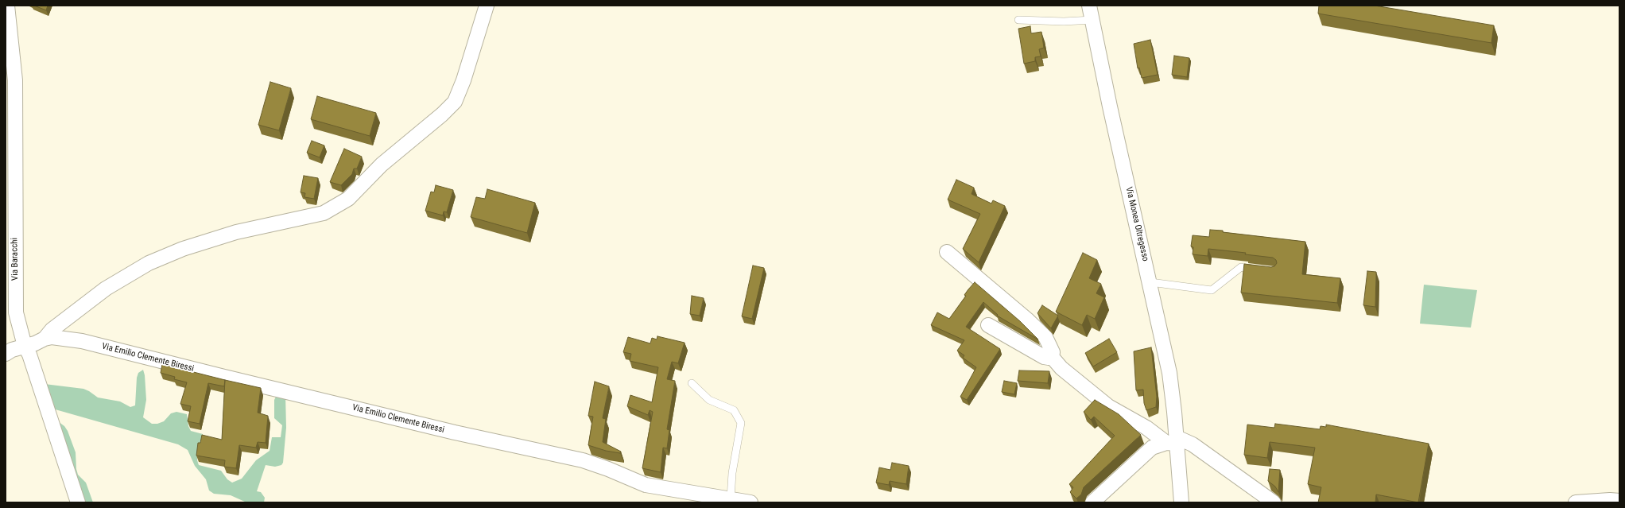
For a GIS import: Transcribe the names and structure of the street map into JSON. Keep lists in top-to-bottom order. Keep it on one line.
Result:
{"streets":{"street":["Via Monea Oltregesso","Via Baracchi","Via Emilio Clemente Biressi"]},"crossings":[["Via Baracchi","Via Emilio Clemente Biressi"]]}
